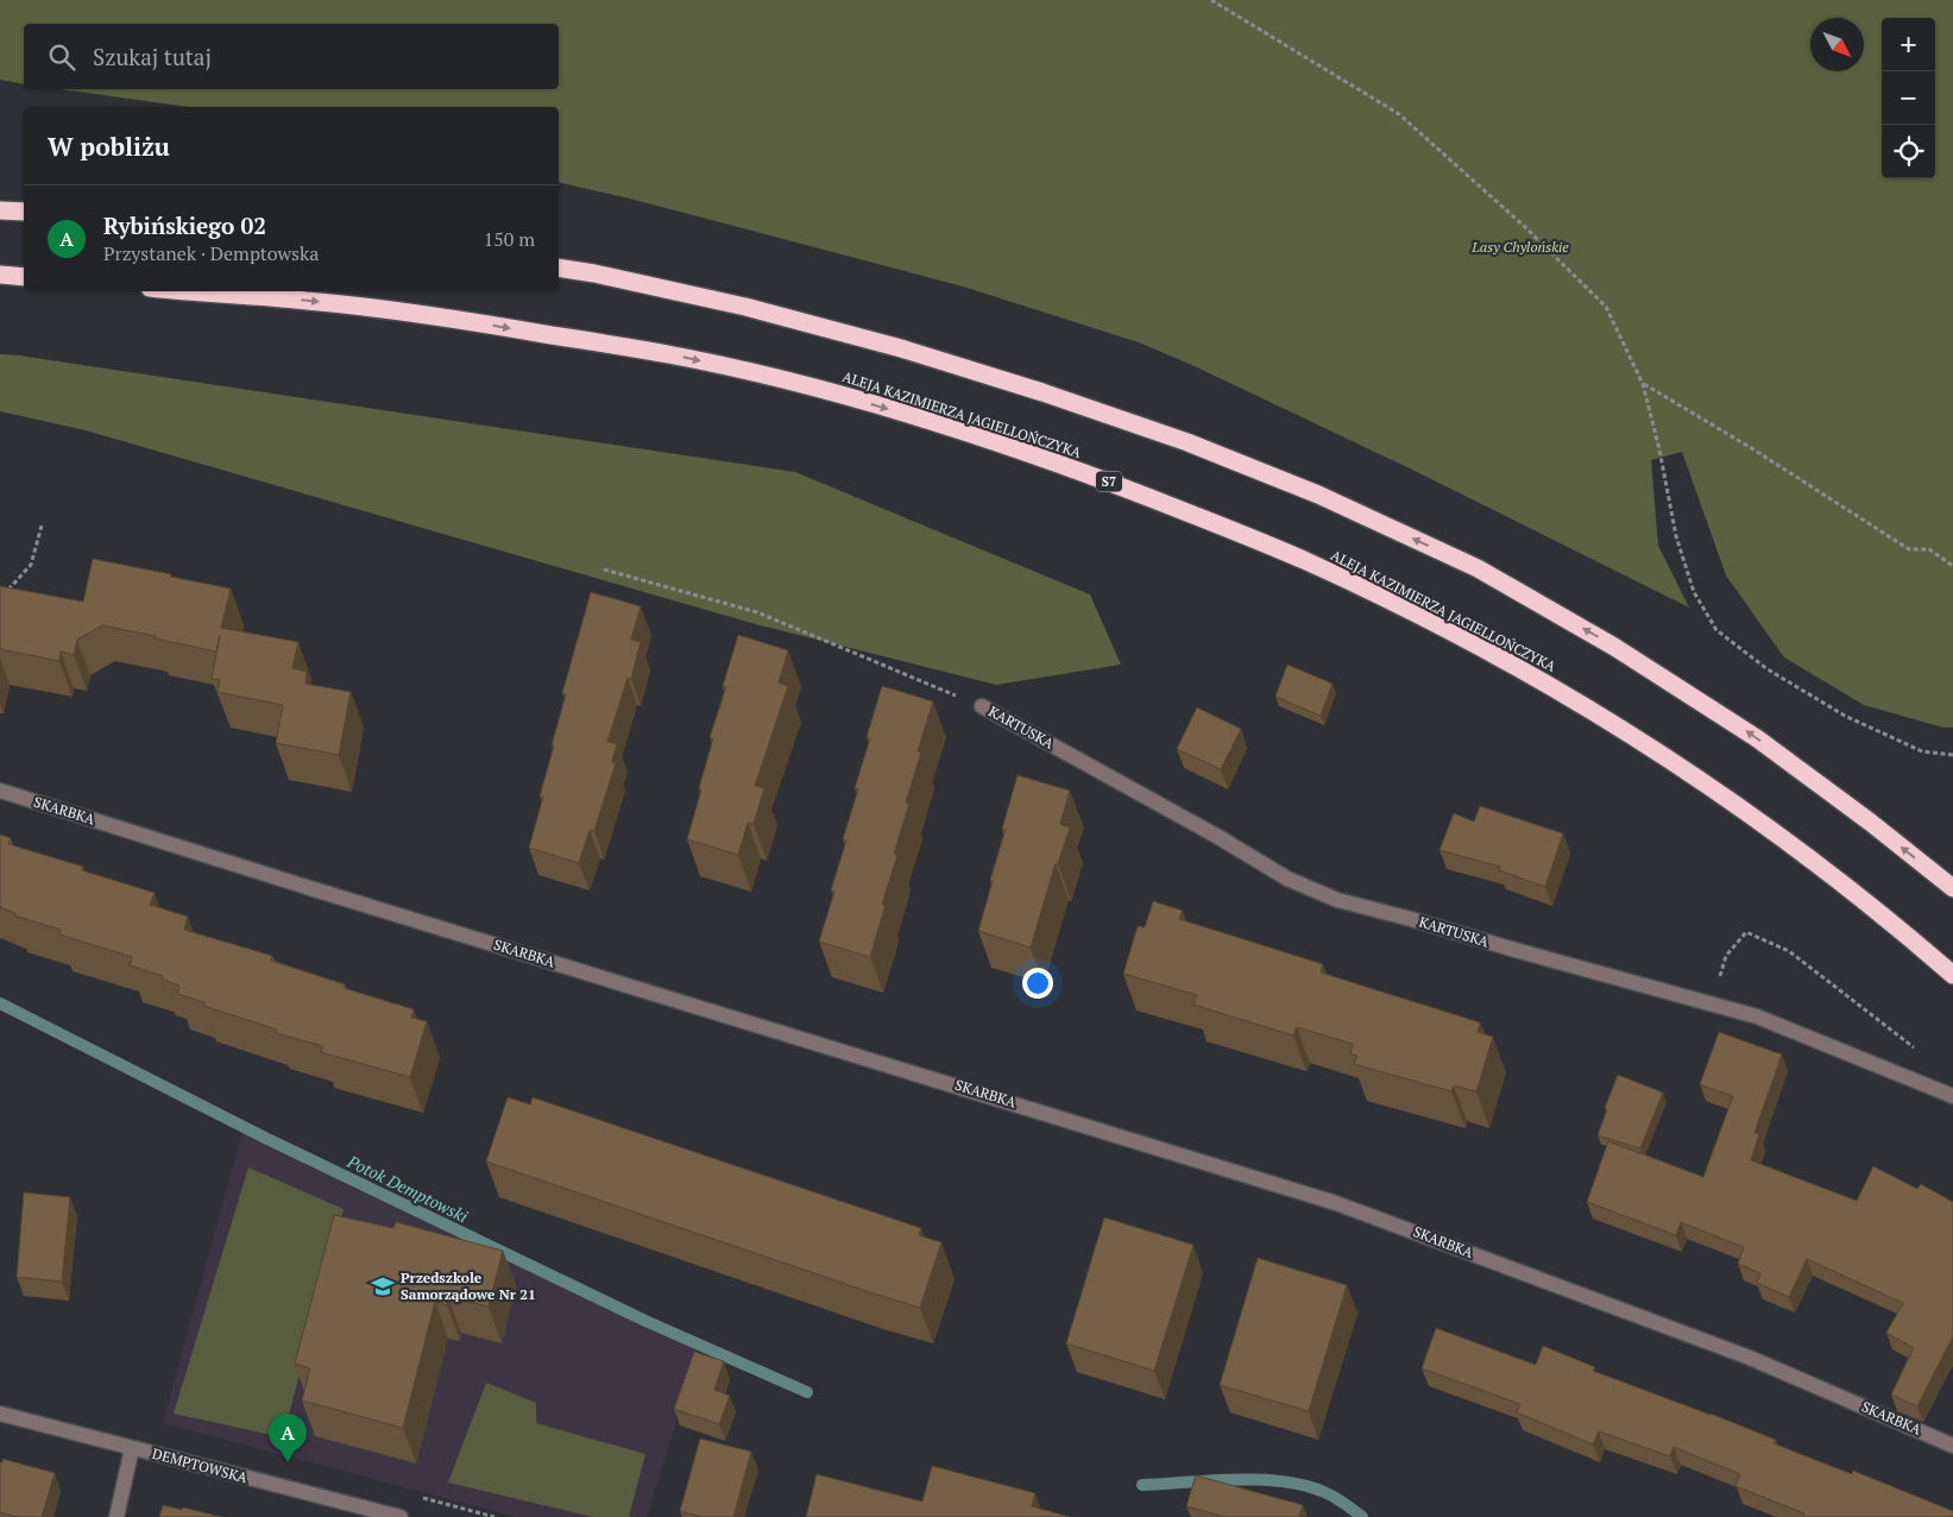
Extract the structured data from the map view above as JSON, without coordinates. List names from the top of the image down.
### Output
{
  "streets": {
    "highway": ["ALEJA KAZIMIERZA JAGIELLOŃCZYKA", "S7"],
    "street": ["KARTUSKA", "SKARBKA", "DEMPTOWSKA"]
  },
  "water": ["Potok Demptowski"],
  "parks": ["Lasy Chylońskie"],
  "places": {
    "school or university": ["Przedszkole Samorządowe Nr 21"]
  },
  "north": "bottom right",
  "page": {
    "map_buttons": ["+", "−"],
    "search": "Szukaj tutaj",
    "heading": "W pobliżu",
    "list": [
      {
        "mark": "A",
        "name": "Rybińskiego 02",
        "note": "Przystanek · Demptowska",
        "value": "150 m"
      }
    ],
    "pins": "A"
  }
}
